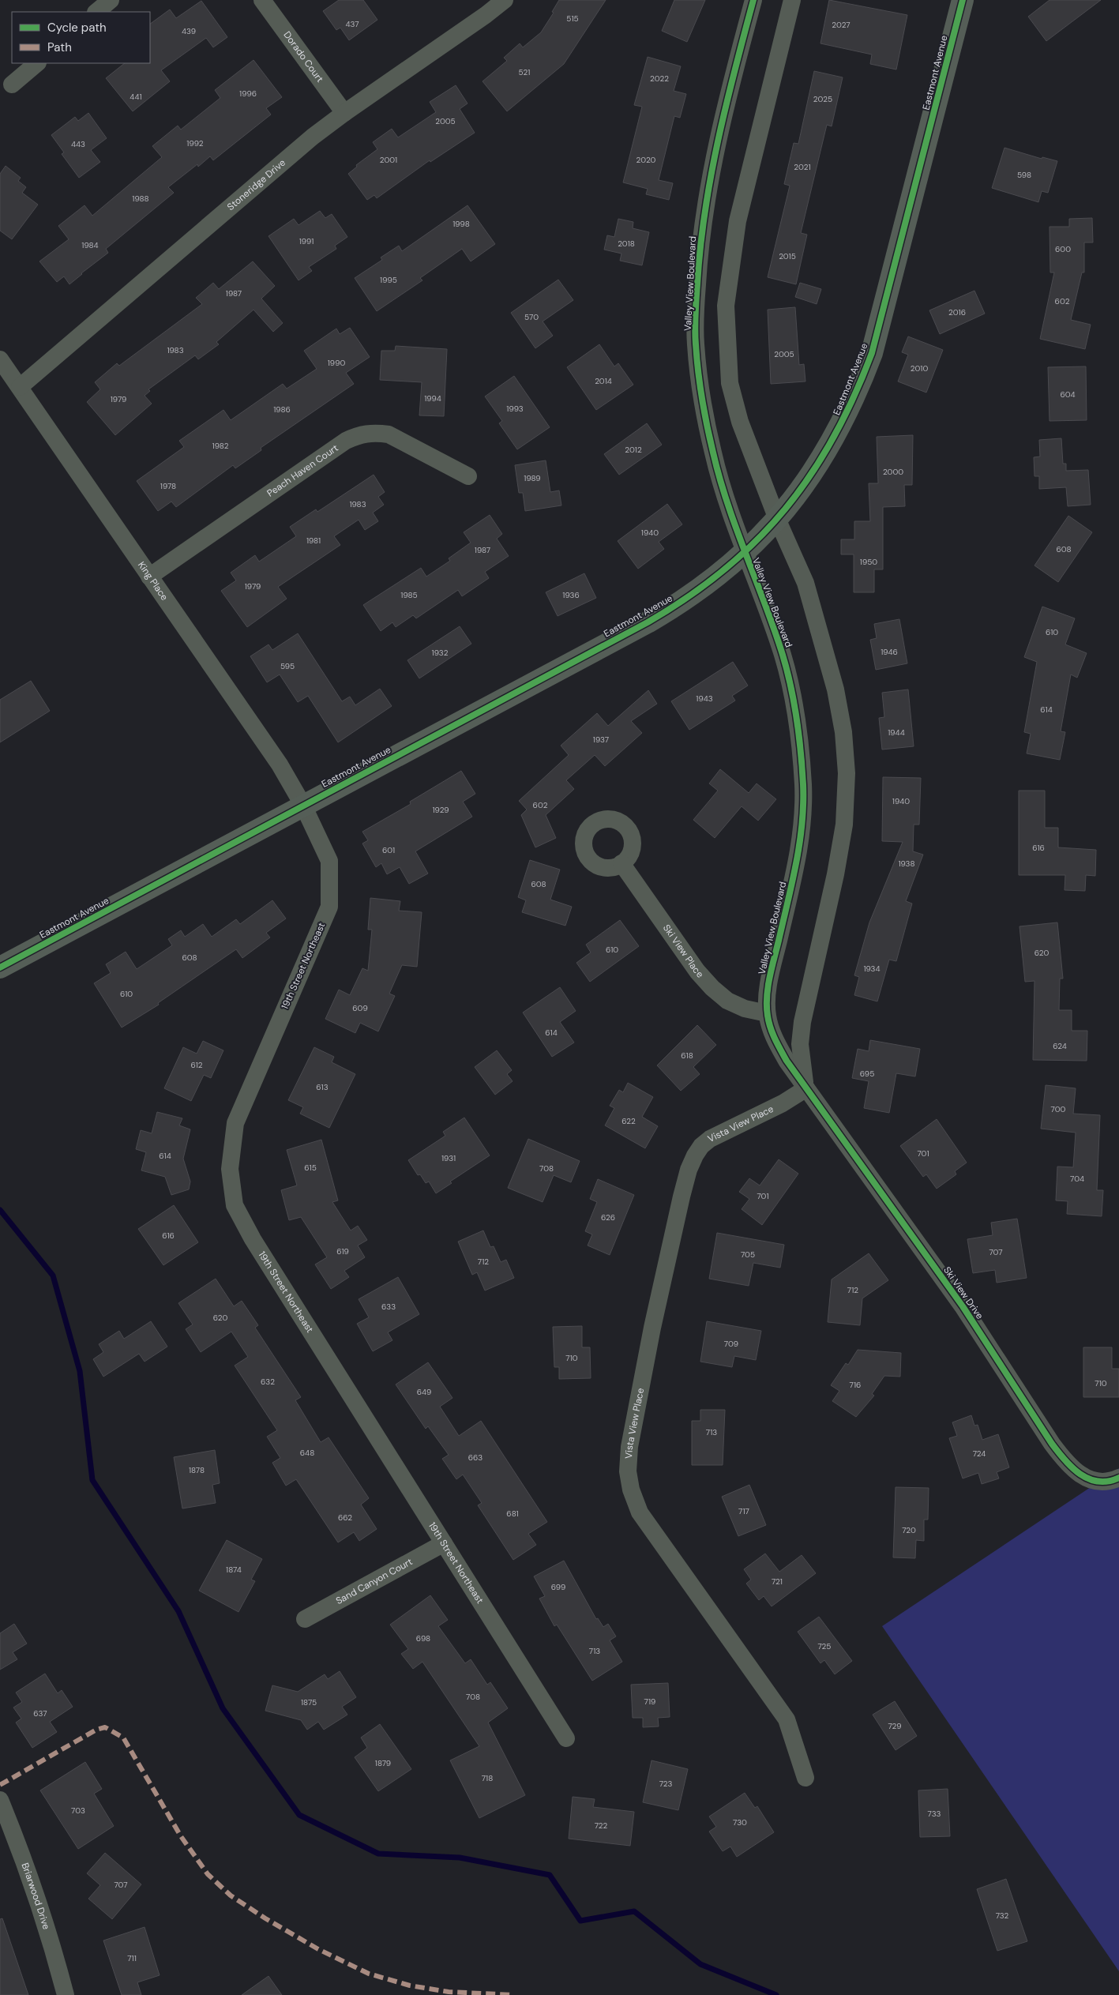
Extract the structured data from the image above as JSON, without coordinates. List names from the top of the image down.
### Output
{
  "streets": {
    "main road": ["Eastmont Avenue"],
    "street": [
      "Dorado Court",
      "Stoneridge Drive",
      "Valley View Boulevard",
      "Peach Haven Court",
      "King Place",
      "Ski View Place",
      "19th Street Northeast",
      "Vista View Place",
      "Ski View Drive",
      "Sand Canyon Court",
      "Briarwood Drive"
    ]
  },
  "crossings": [
    ["Dorado Court", "Stoneridge Drive"],
    ["Eastmont Avenue", "Valley View Boulevard"],
    ["Eastmont Avenue", "King Place"],
    ["Eastmont Avenue", "19th Street Northeast"],
    ["Stoneridge Drive", "King Place"],
    ["Valley View Boulevard", "Ski View Place"],
    ["Valley View Boulevard", "Vista View Place"],
    ["Valley View Boulevard", "Ski View Drive"],
    ["Peach Haven Court", "King Place"],
    ["King Place", "19th Street Northeast"],
    ["19th Street Northeast", "Sand Canyon Court"],
    ["Vista View Place", "Ski View Drive"]
  ],
  "house_numbers": [
    "515",
    "437",
    "2027",
    "439",
    "521",
    "2022",
    "1996",
    "441",
    "2025",
    "2005",
    "1992",
    "443",
    "2001",
    "2020",
    "2021",
    "598",
    "1988",
    "1998",
    "1991",
    "2018",
    "1984",
    "600",
    "2015",
    "1995",
    "1987",
    "602",
    "2016",
    "570",
    "1983",
    "2005",
    "1990",
    "2010",
    "2014",
    "604",
    "1994",
    "1979",
    "1993",
    "1986",
    "1982",
    "2012",
    "2000",
    "1989",
    "1978",
    "1983",
    "1940",
    "1981",
    "608",
    "1987",
    "1950",
    "1979",
    "1985",
    "1936",
    "610",
    "1946",
    "1932",
    "595",
    "1943",
    "614",
    "1944",
    "1937",
    "1940",
    "602",
    "1929",
    "616",
    "601",
    "1938",
    "608",
    "610",
    "620",
    "608",
    "1934",
    "610",
    "609",
    "614",
    "624",
    "618",
    "612",
    "695",
    "613",
    "700",
    "622",
    "701",
    "614",
    "1931",
    "615",
    "708",
    "704",
    "701",
    "626",
    "616",
    "619",
    "707",
    "705",
    "712",
    "712",
    "633",
    "620",
    "709",
    "710",
    "632",
    "710",
    "716",
    "649",
    "713",
    "648",
    "724",
    "663",
    "1878",
    "717",
    "681",
    "662",
    "720",
    "1874",
    "721",
    "699",
    "698",
    "725",
    "713",
    "708",
    "719",
    "1875",
    "637",
    "729",
    "1879",
    "718",
    "723",
    "703",
    "733",
    "730",
    "722",
    "707",
    "732",
    "711"
  ],
  "legend": ["Cycle path", "Path"]
}
